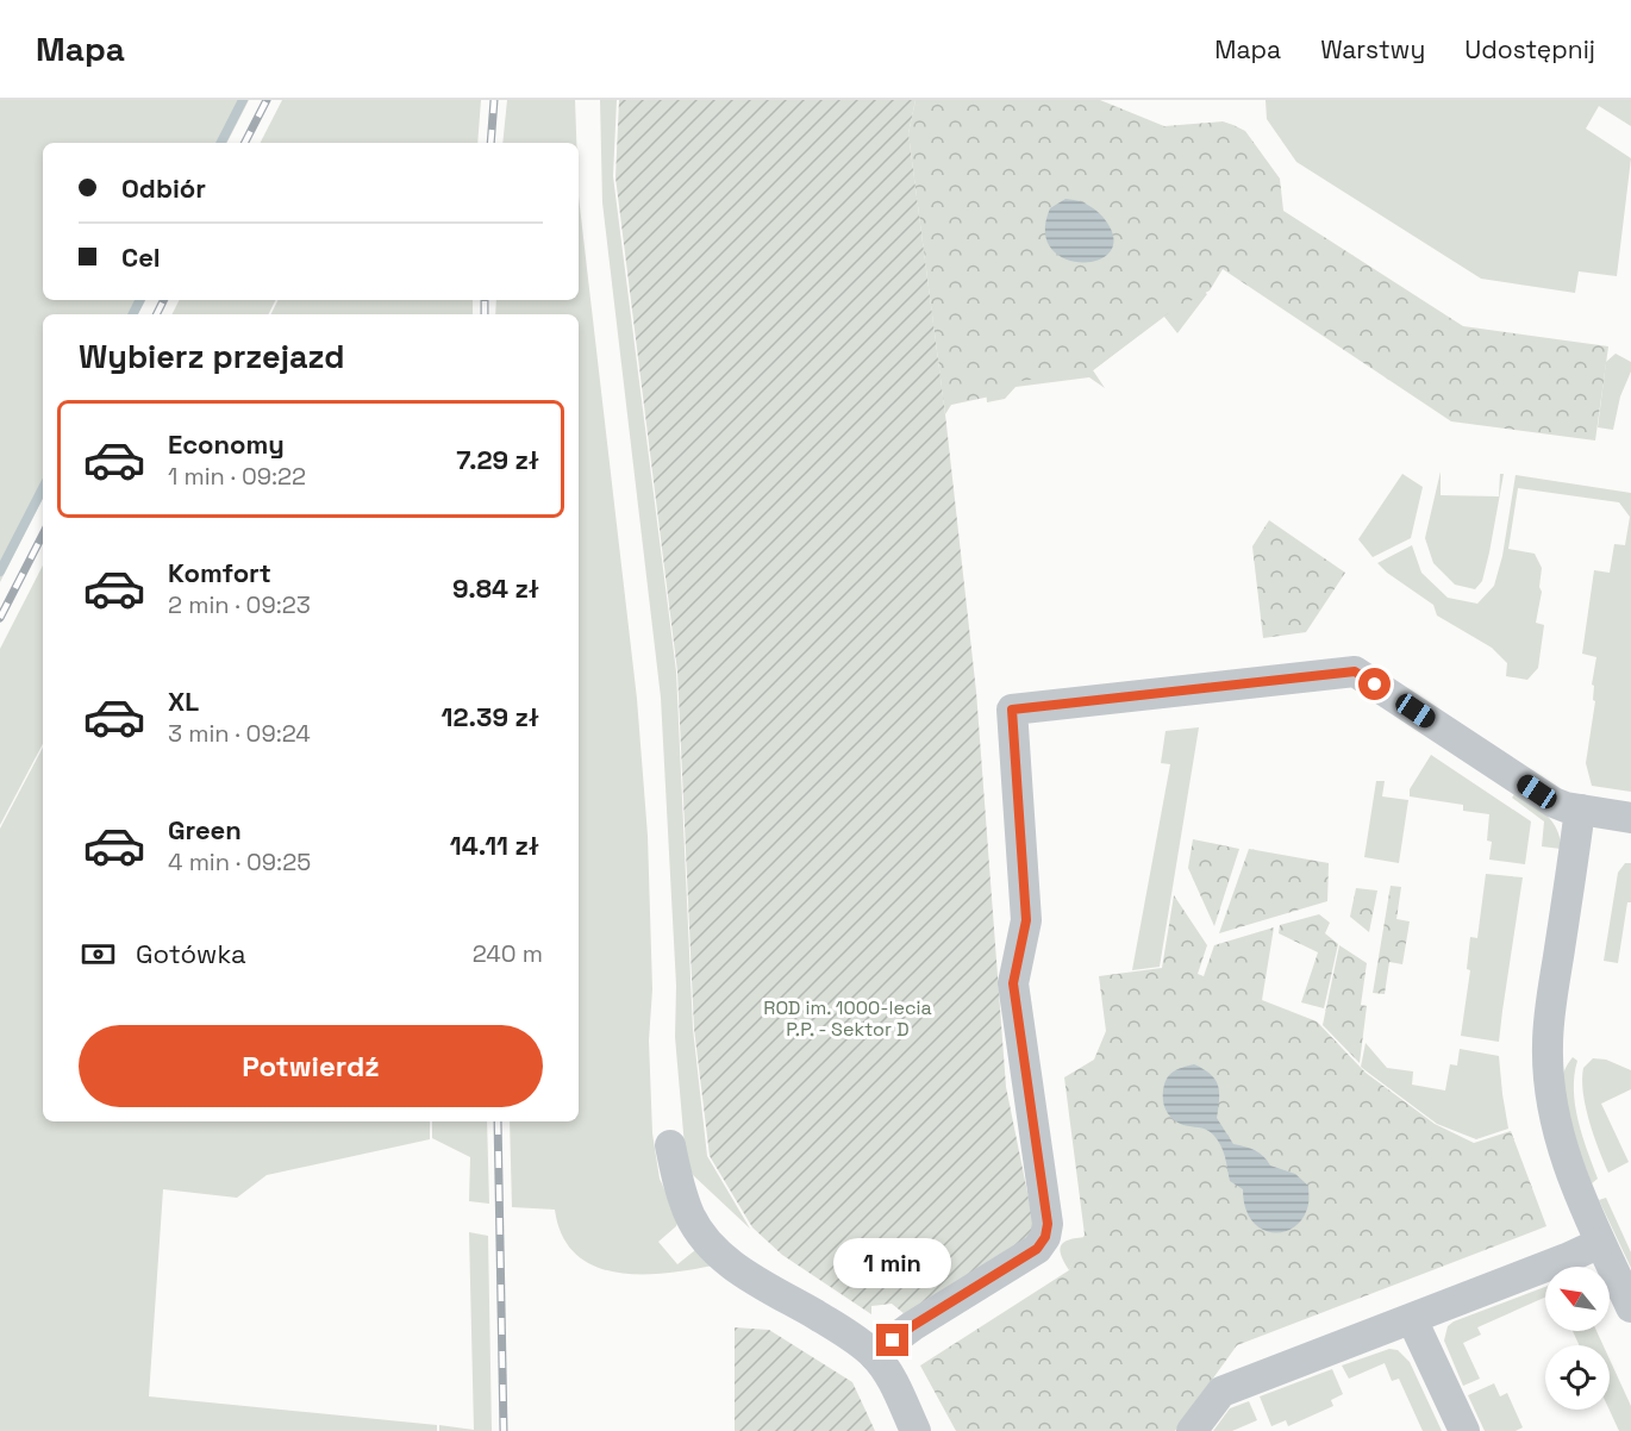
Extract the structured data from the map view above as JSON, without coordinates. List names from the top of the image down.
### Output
{
  "parks": ["ROD im. 1000-lecia P.P. - Sektor D"],
  "north": "top left",
  "page": {
    "header": "Mapa",
    "nav": ["Mapa", "Warstwy", "Udostępnij"],
    "banner": ["Odbiór", "Cel"],
    "heading": "Wybierz przejazd",
    "list": [
      {
        "name": "Economy",
        "note": "1 min · 09:22",
        "value": "7.29 zł"
      },
      {
        "name": "Komfort",
        "note": "2 min · 09:23",
        "value": "9.84 zł"
      },
      {
        "name": "XL",
        "note": "3 min · 09:24",
        "value": "12.39 zł"
      },
      {
        "name": "Green",
        "note": "4 min · 09:25",
        "value": "14.11 zł"
      }
    ],
    "pay": ["Gotówka", "240 m"],
    "buttons": "Potwierdź",
    "bubble": "1 min"
  }
}
